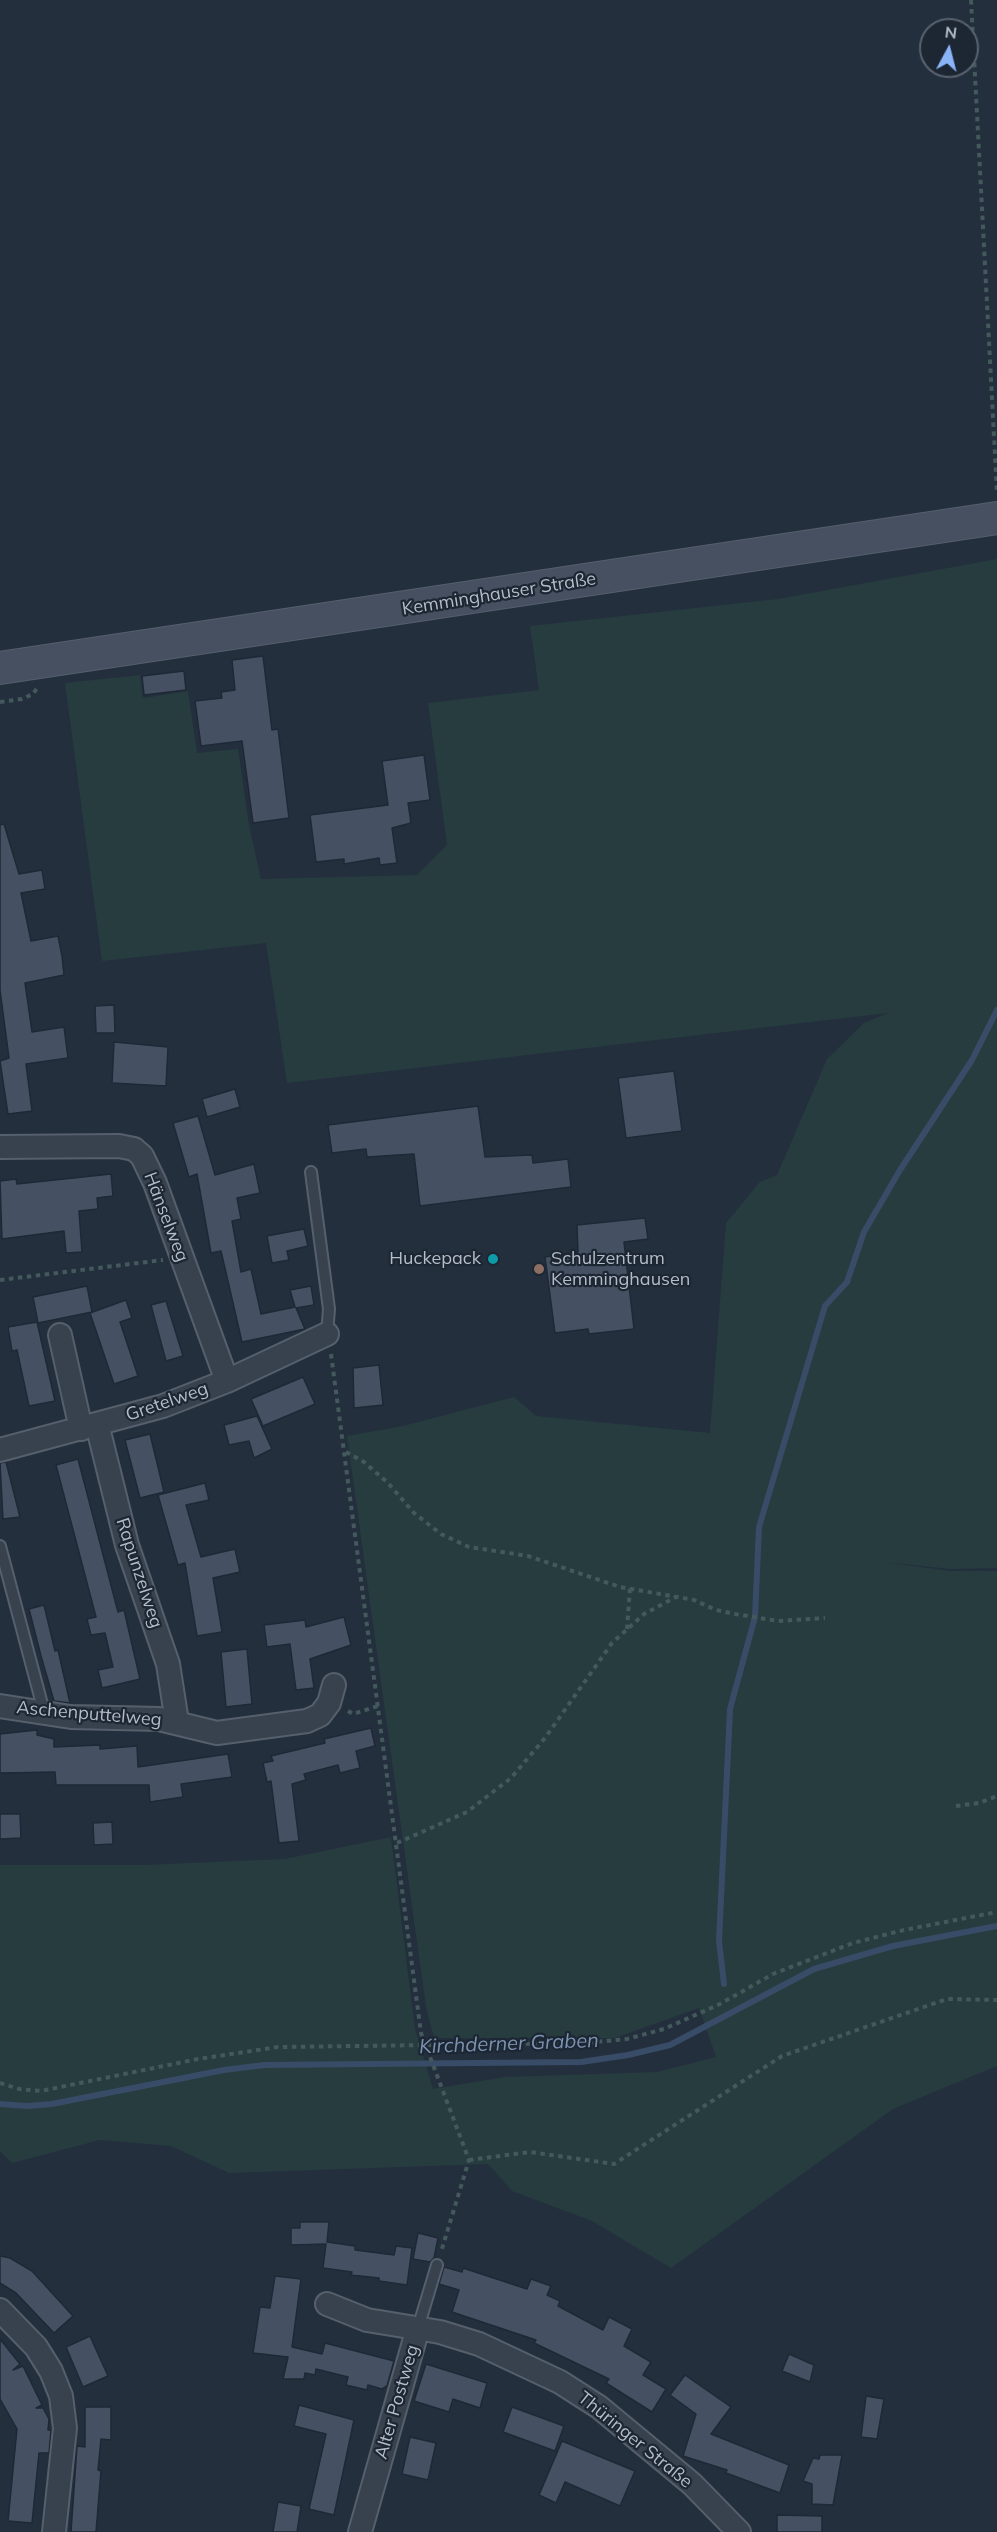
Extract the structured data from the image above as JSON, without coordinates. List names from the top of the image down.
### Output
{
  "streets": {
    "main road": ["Kemminghauser Straße"],
    "street": [
      "Hänselweg",
      "Gretelweg",
      "Rapunzelweg",
      "Aschenputtelweg",
      "Alter Postweg",
      "Thüringer Straße"
    ]
  },
  "crossings": [
    ["Hänselweg", "Gretelweg"],
    ["Gretelweg", "Rapunzelweg"],
    ["Rapunzelweg", "Aschenputtelweg"],
    ["Alter Postweg", "Thüringer Straße"]
  ],
  "water": ["Kirchderner Graben"],
  "places": ["Huckepack", "Schulzentrum Kemminghausen"],
  "north": "top"
}
